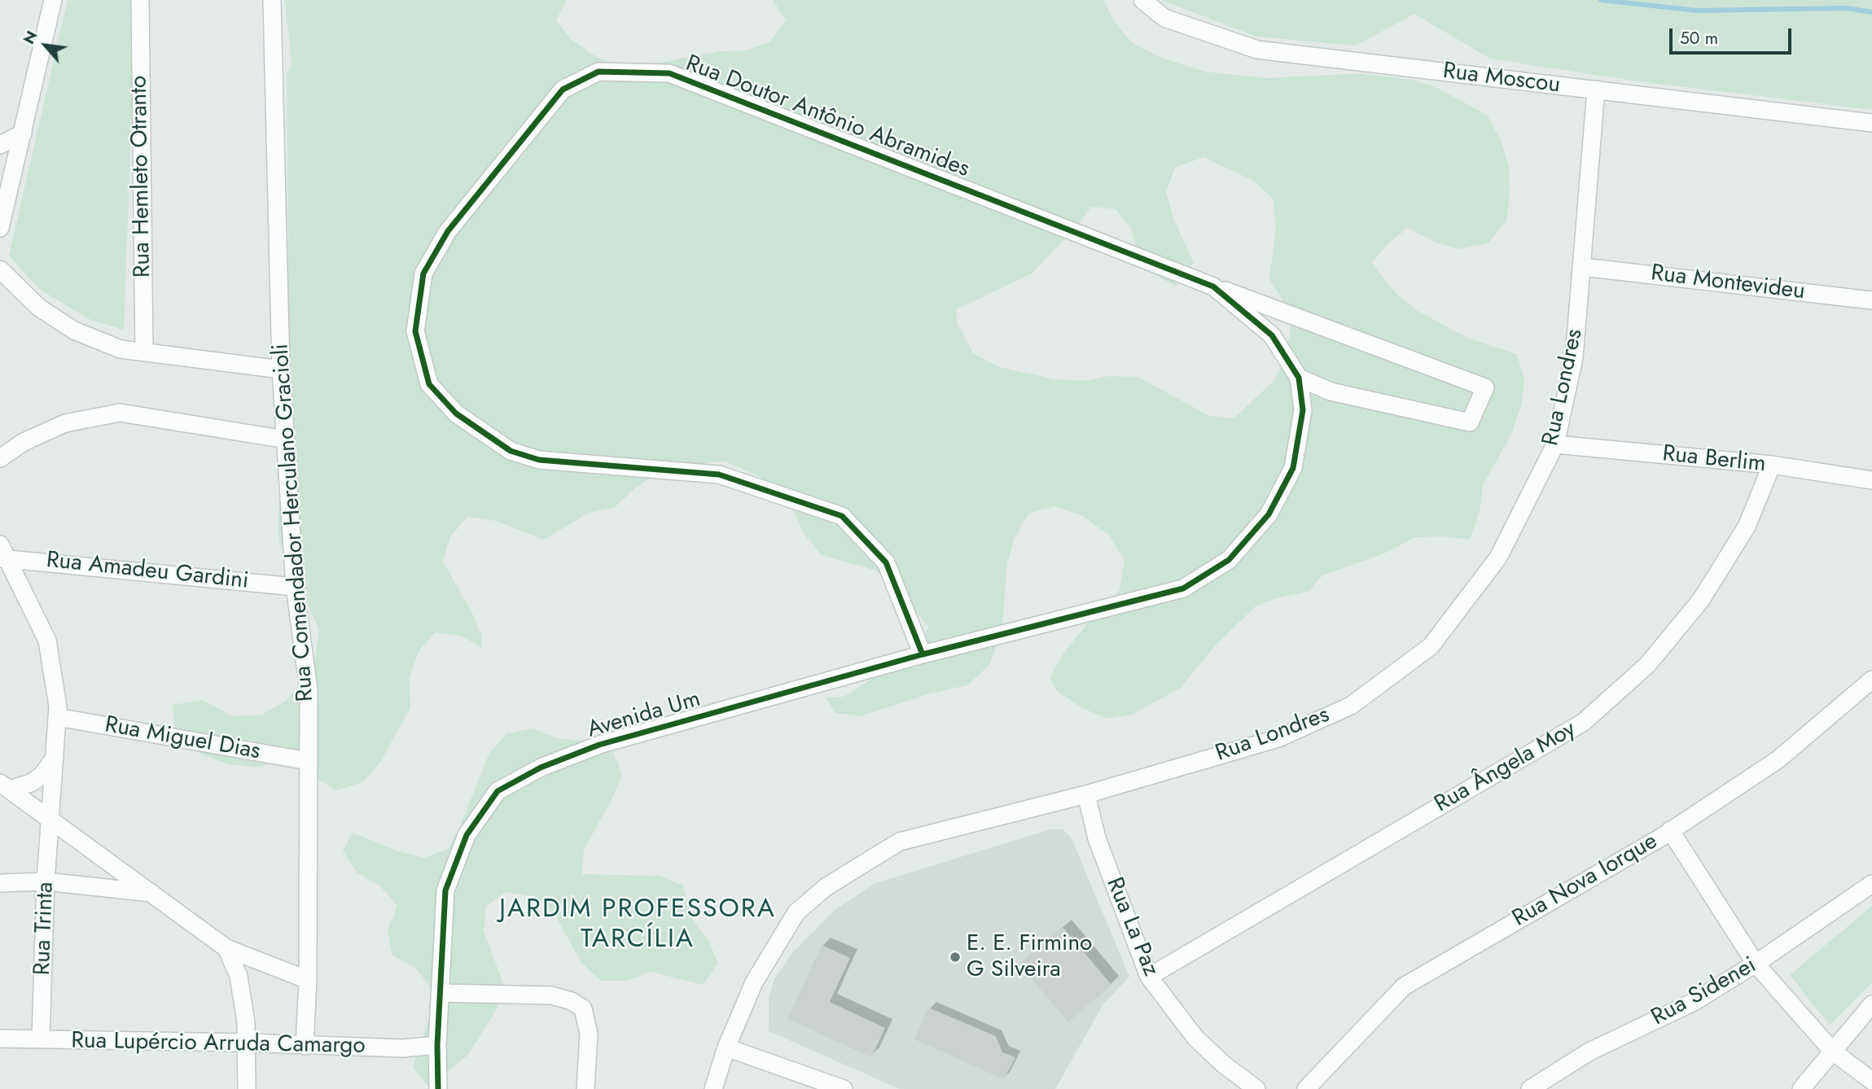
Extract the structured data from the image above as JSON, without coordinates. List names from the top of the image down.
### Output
{
  "streets": {
    "street": [
      "Rua Moscou",
      "Rua Doutor Antônio Abramides",
      "Rua Hemleto Otranto",
      "Rua Montevideu",
      "Rua Londres",
      "Rua Berlim",
      "Rua Comendador Herculano Gracioli",
      "Rua Amadeu Gardini",
      "Avenida Um",
      "Rua Miguel Dias",
      "Rua Ângela Moy",
      "Rua Nova Iorque",
      "Rua La Paz",
      "Rua Trinta",
      "Rua Sidenei",
      "Rua Lupércio Arruda Camargo"
    ]
  },
  "crossings": [
    ["Rua Moscou", "Rua Londres"],
    ["Rua Doutor Antônio Abramides", "Avenida Um"],
    ["Rua Montevideu", "Rua Londres"],
    ["Rua Londres", "Rua Berlim"],
    ["Rua Londres", "Rua La Paz"],
    ["Rua Berlim", "Rua Ângela Moy"],
    ["Rua Comendador Herculano Gracioli", "Rua Amadeu Gardini"],
    ["Rua Comendador Herculano Gracioli", "Rua Miguel Dias"],
    ["Rua Comendador Herculano Gracioli", "Rua Lupércio Arruda Camargo"],
    ["Avenida Um", "Rua Lupércio Arruda Camargo"],
    ["Rua Ângela Moy", "Rua La Paz"],
    ["Rua Trinta", "Rua Lupércio Arruda Camargo"]
  ],
  "districts": ["JARDIM PROFESSORA TARCÍLIA"],
  "places": ["E. E. Firmino G Silveira"],
  "scale_bar": "50 m",
  "north": "top left"
}
